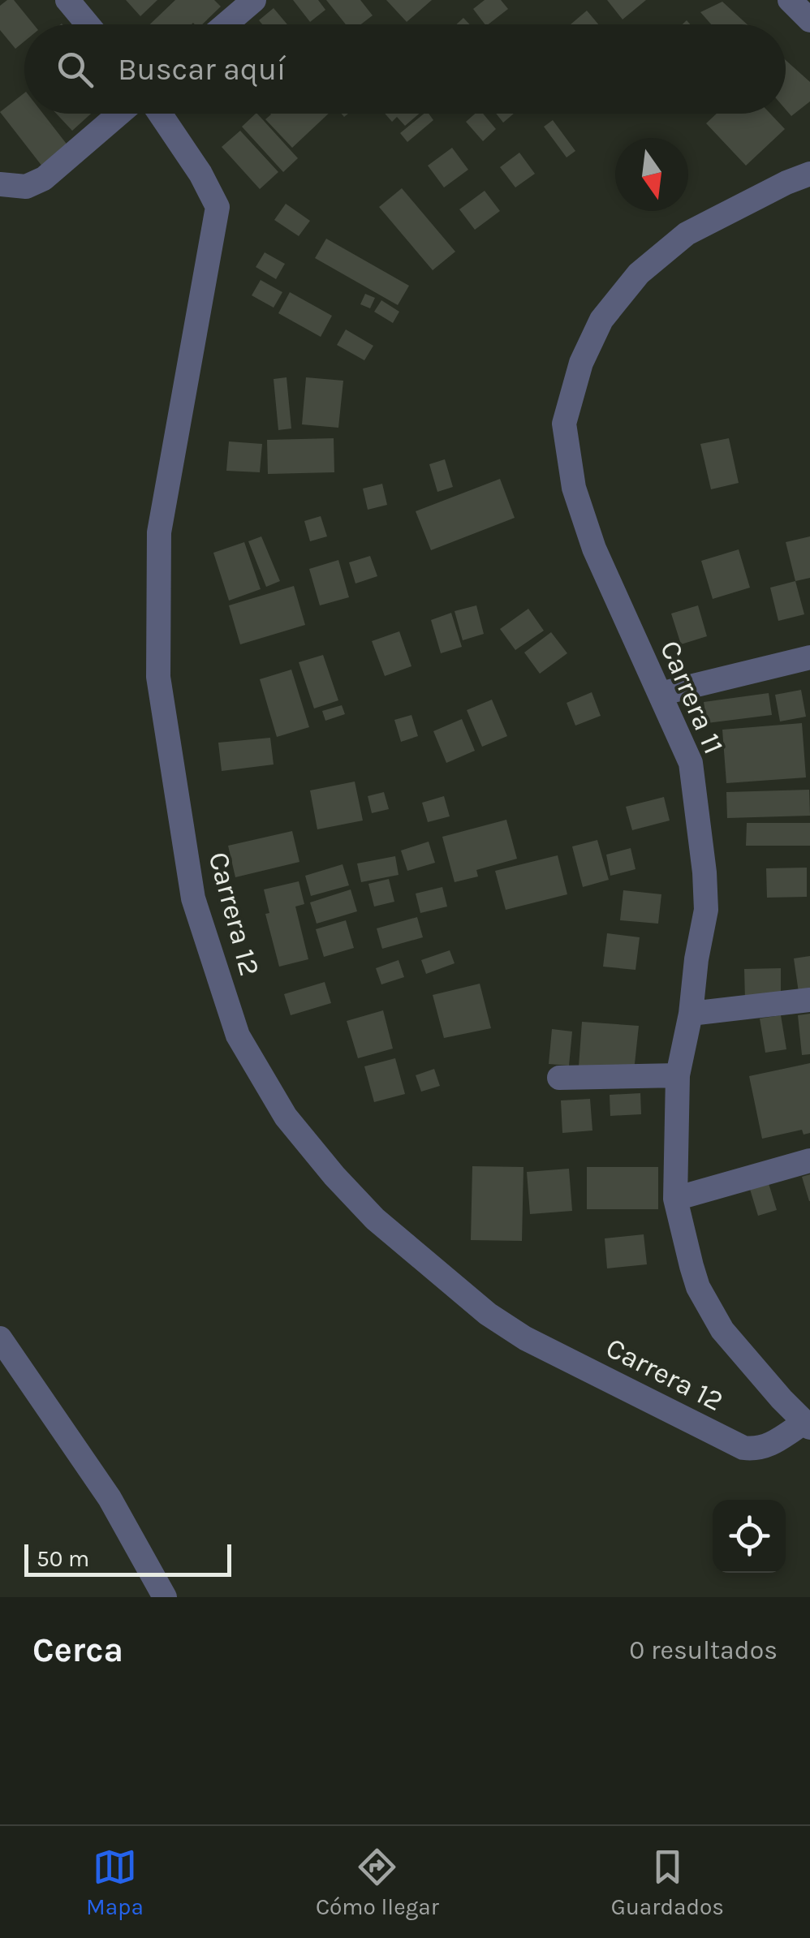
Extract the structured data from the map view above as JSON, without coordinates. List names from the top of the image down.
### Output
{
  "streets": {
    "street": ["Carrera 11", "Carrera 12"]
  },
  "crossings": [
    ["Carrera 11", "Carrera 12"]
  ],
  "scale_bar": "50 m",
  "north": "bottom",
  "page": {
    "search": "Buscar aquí",
    "scale": "50 m",
    "heading": ["Cerca", "0 resultados"],
    "nav": ["Mapa", "Cómo llegar", "Guardados"]
  }
}
